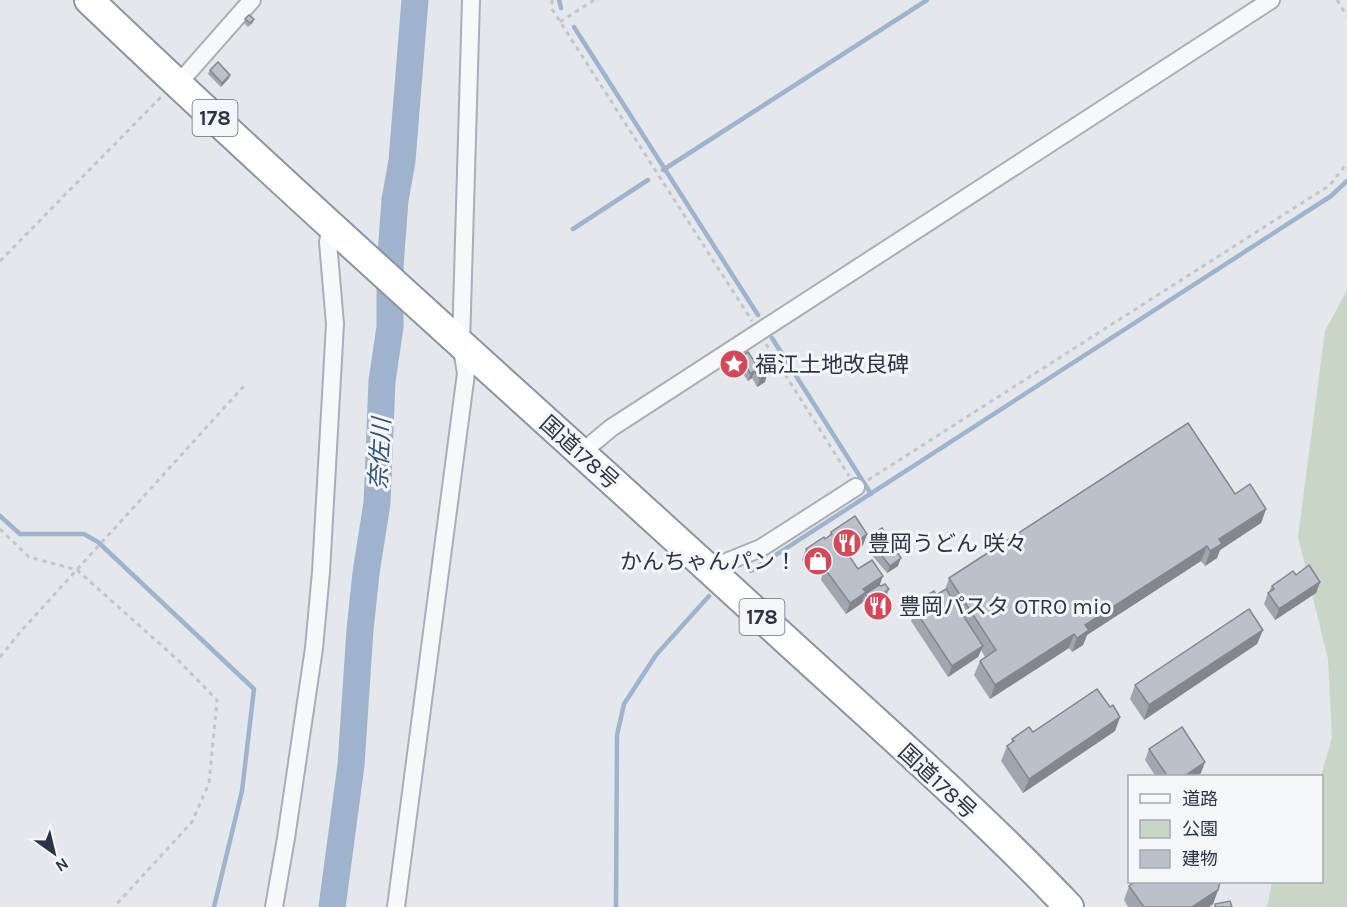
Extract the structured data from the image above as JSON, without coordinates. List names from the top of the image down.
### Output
{
  "streets": {
    "highway": ["178", "国道178号"]
  },
  "water": ["奈佐川"],
  "places": {
    "place": ["福江土地改良碑"],
    "restaurant": ["豊岡うどん 咲々", "豊岡パスタ OTRO mio"],
    "shop": ["かんちゃんパン！"]
  },
  "legend": ["道路", "公園", "建物"],
  "north": "bottom right"
}
